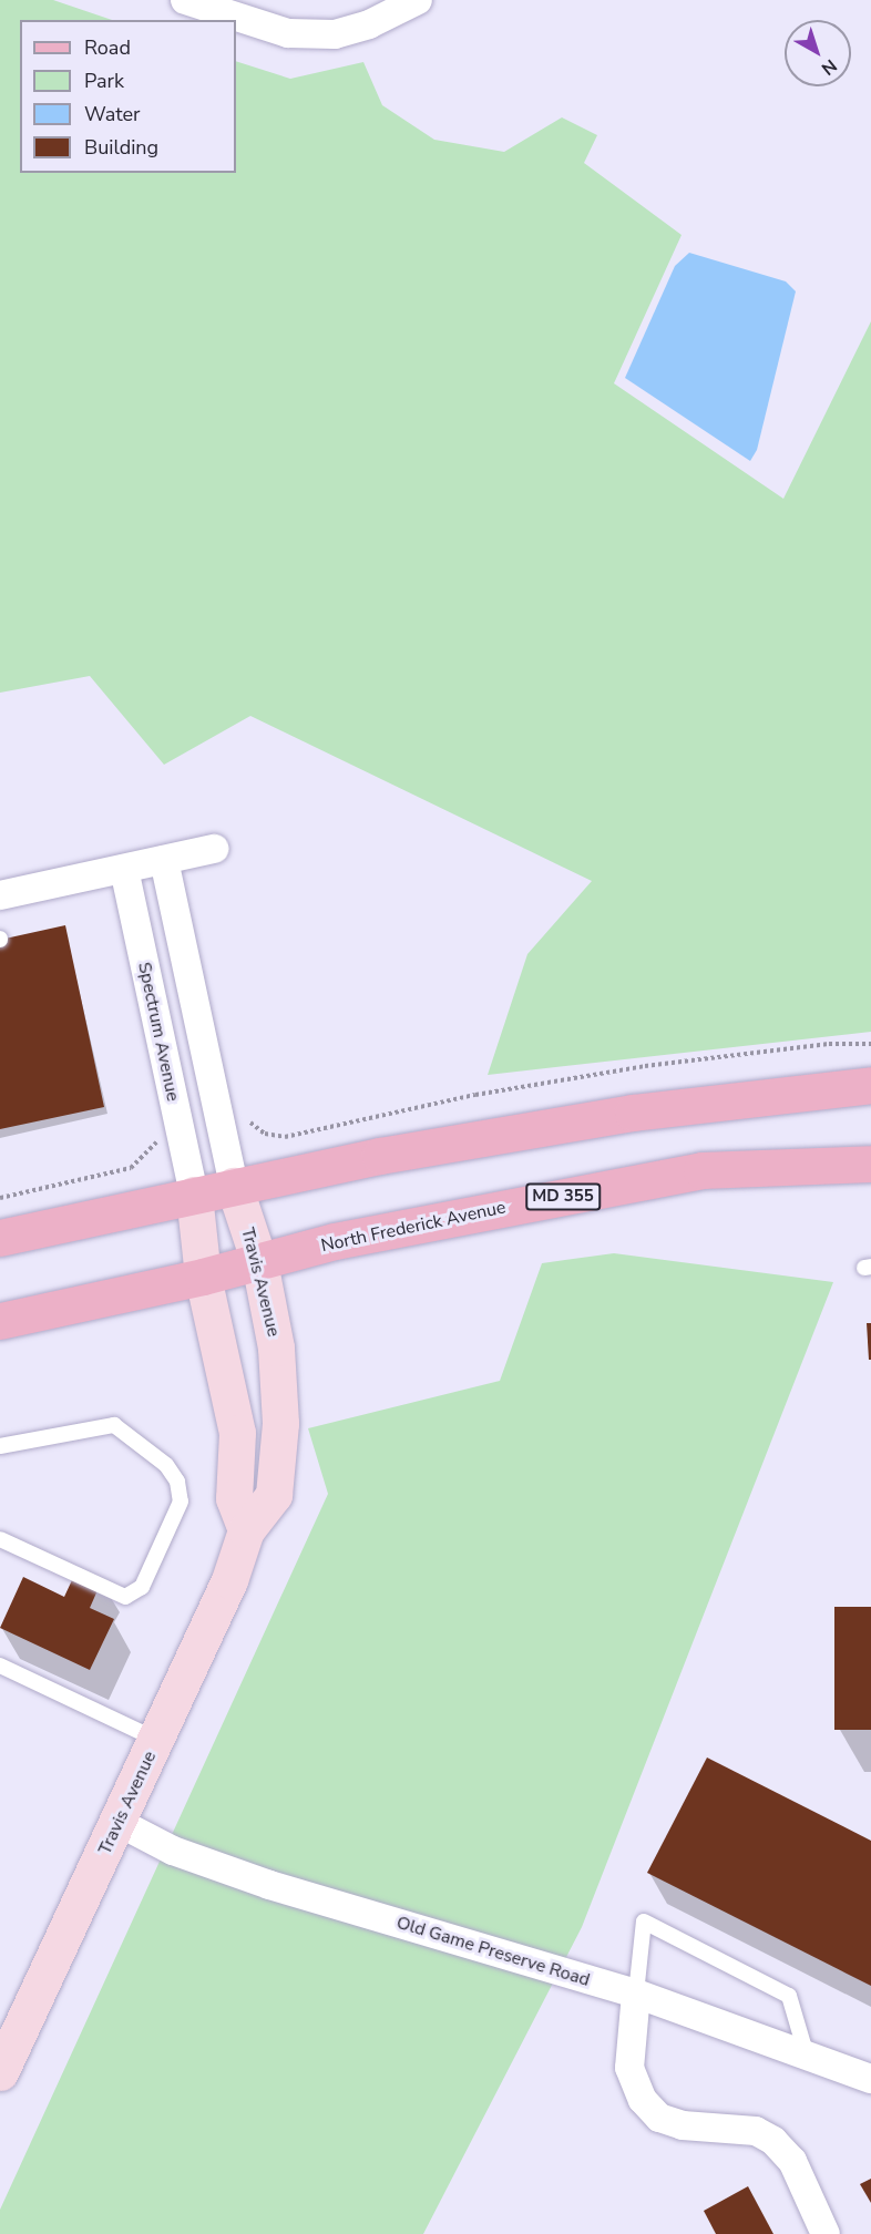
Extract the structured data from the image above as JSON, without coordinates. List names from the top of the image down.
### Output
{
  "streets": {
    "main road": ["MD 355", "North Frederick Avenue"],
    "street": ["Spectrum Avenue", "Travis Avenue", "Old Game Preserve Road"]
  },
  "crossings": [
    ["North Frederick Avenue", "Travis Avenue"],
    ["Travis Avenue", "Old Game Preserve Road"]
  ],
  "legend": [
    "Road",
    "Park",
    "Water",
    "Building"
  ],
  "north": "bottom right"
}
